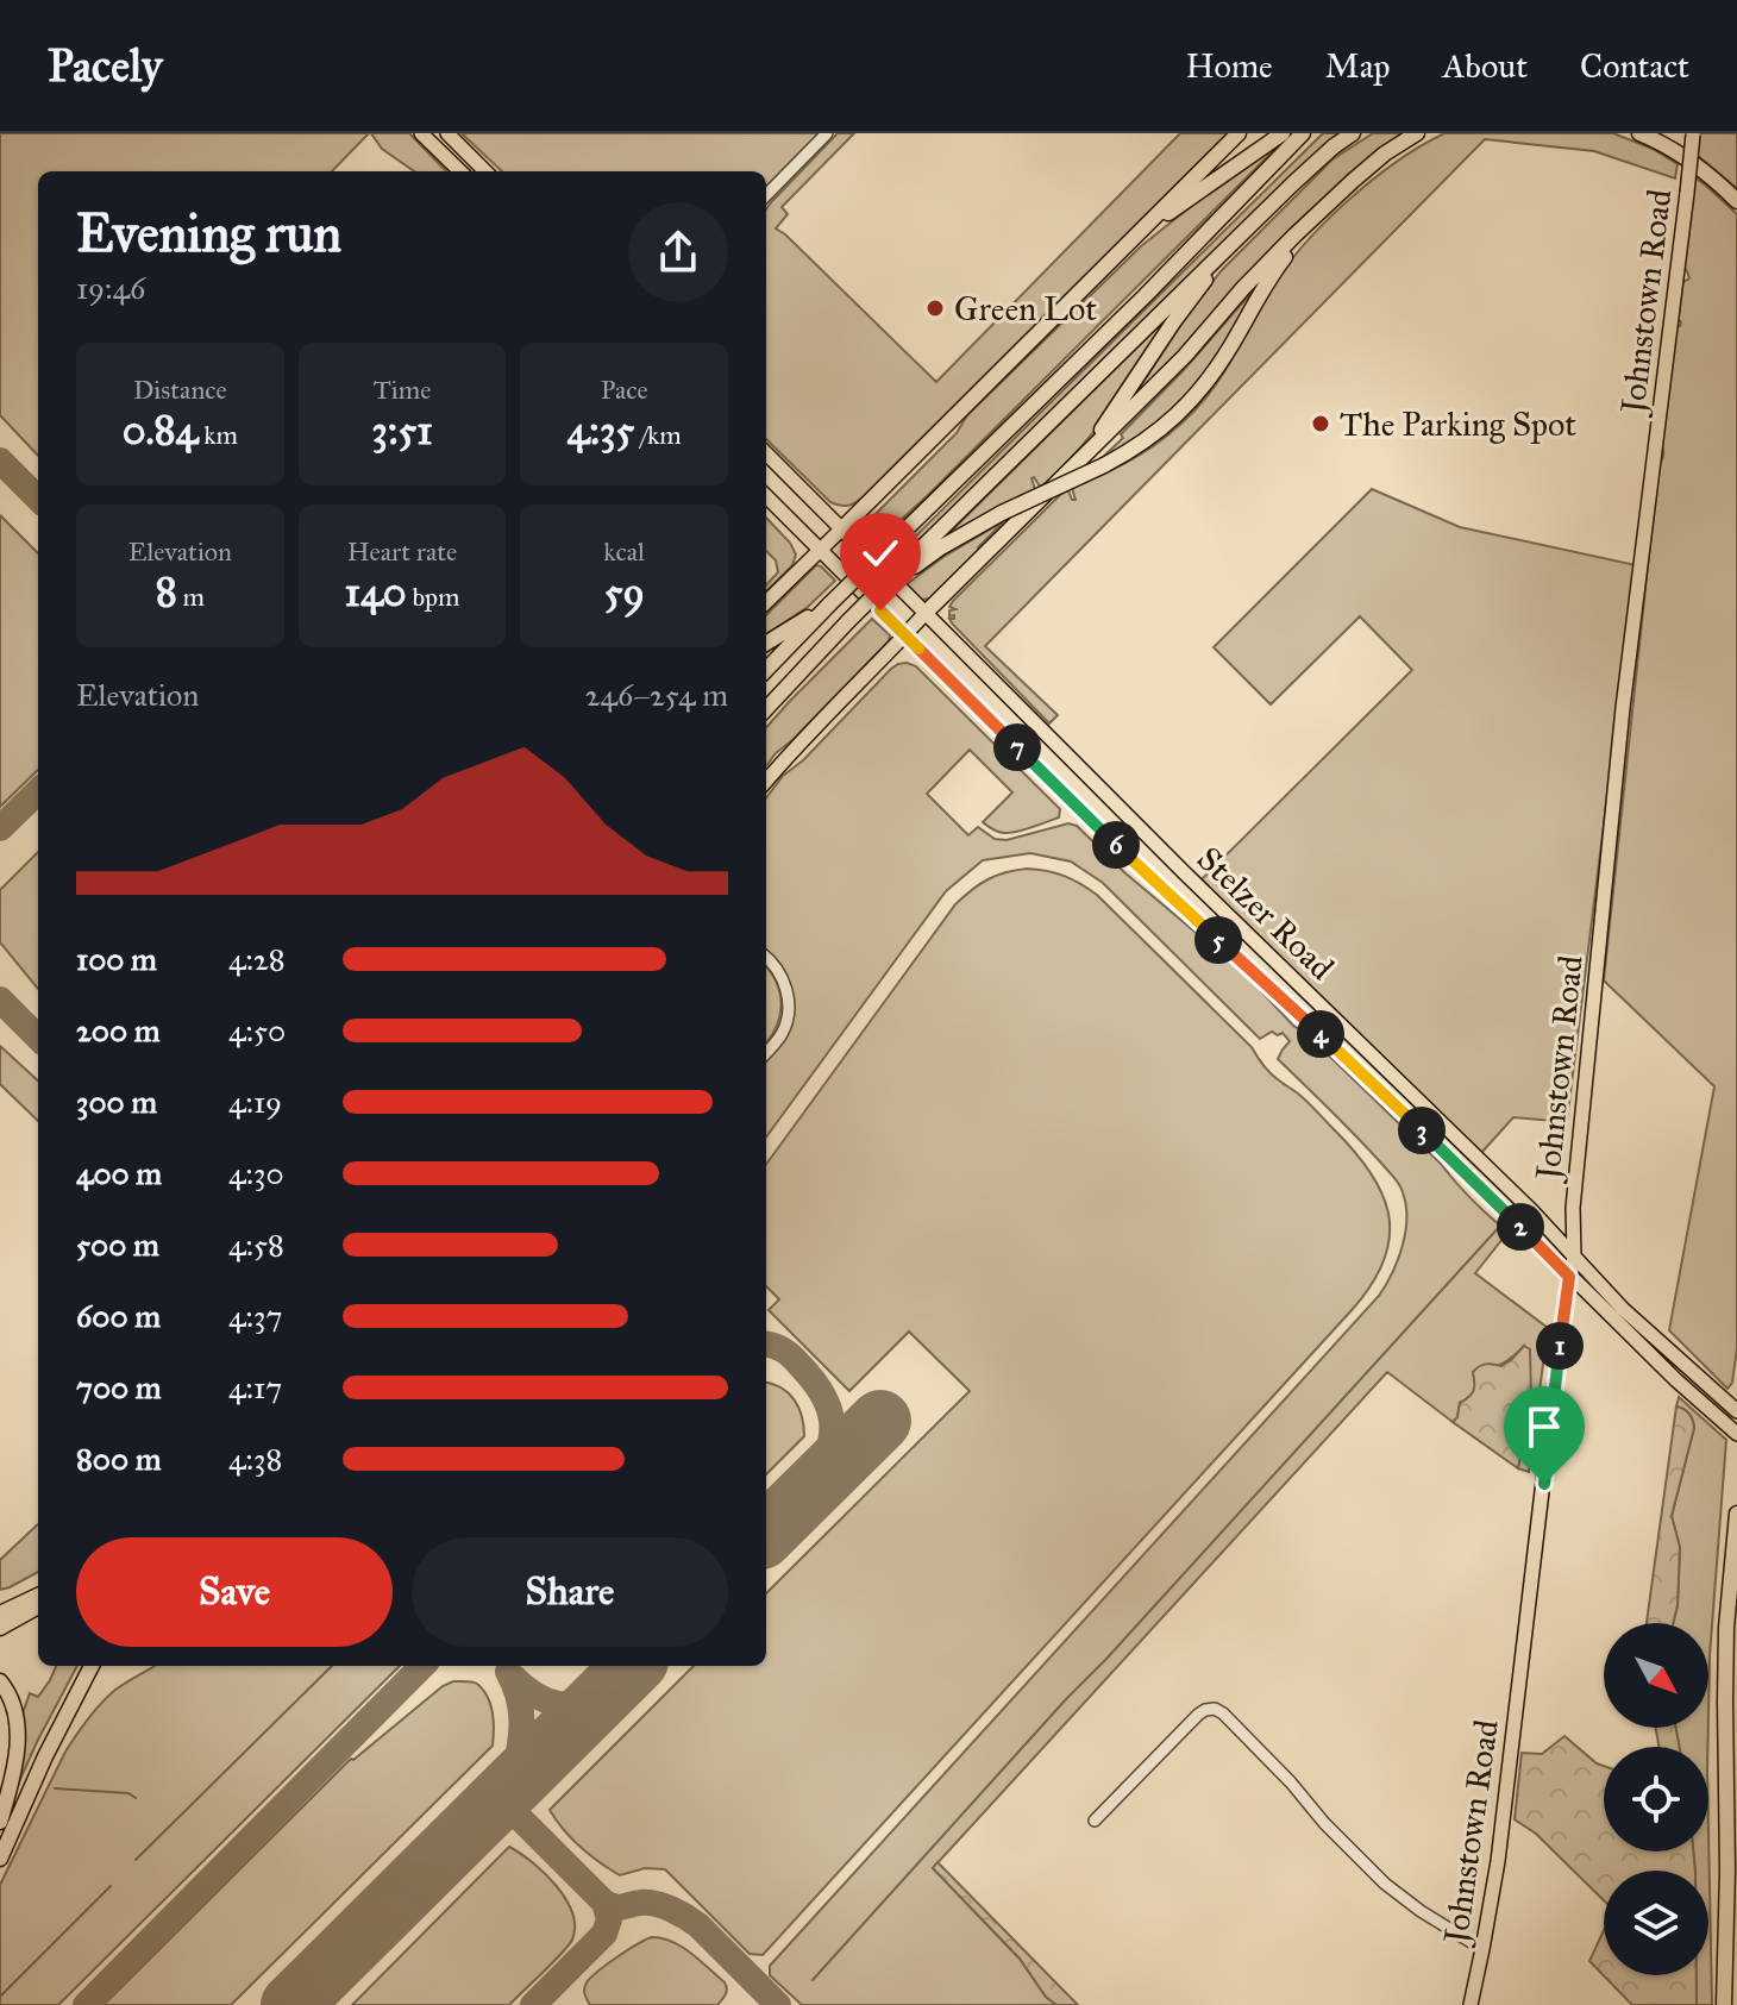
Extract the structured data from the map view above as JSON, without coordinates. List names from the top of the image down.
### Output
{
  "streets": {
    "main road": ["Johnstown Road", "Stelzer Road"]
  },
  "crossings": [
    ["Johnstown Road", "Stelzer Road"]
  ],
  "places": ["Green Lot", "The Parking Spot"],
  "north": "bottom right",
  "page": {
    "header": "Pacely",
    "nav": [
      "Home",
      "Map",
      "About",
      "Contact"
    ],
    "heading": ["Evening run", "19:46"],
    "stats": [
      ["Distance", "0.84 km"],
      ["Time", "3:51"],
      ["Pace", "4:35 /km"],
      ["Elevation", "8 m"],
      ["Heart rate", "140 bpm"],
      ["kcal", "59"]
    ],
    "chart": ["Elevation", "246–254 m"],
    "pins": [
      "7",
      "6",
      "5",
      "4",
      "3",
      "2",
      "1"
    ],
    "list": [
      {
        "name": "100 m",
        "note": "4:28"
      },
      {
        "name": "200 m",
        "note": "4:50"
      },
      {
        "name": "300 m",
        "note": "4:19"
      },
      {
        "name": "400 m",
        "note": "4:30"
      },
      {
        "name": "500 m",
        "note": "4:58"
      },
      {
        "name": "600 m",
        "note": "4:37"
      },
      {
        "name": "700 m",
        "note": "4:17"
      },
      {
        "name": "800 m",
        "note": "4:38"
      }
    ],
    "buttons": ["Save", "Share"]
  }
}
